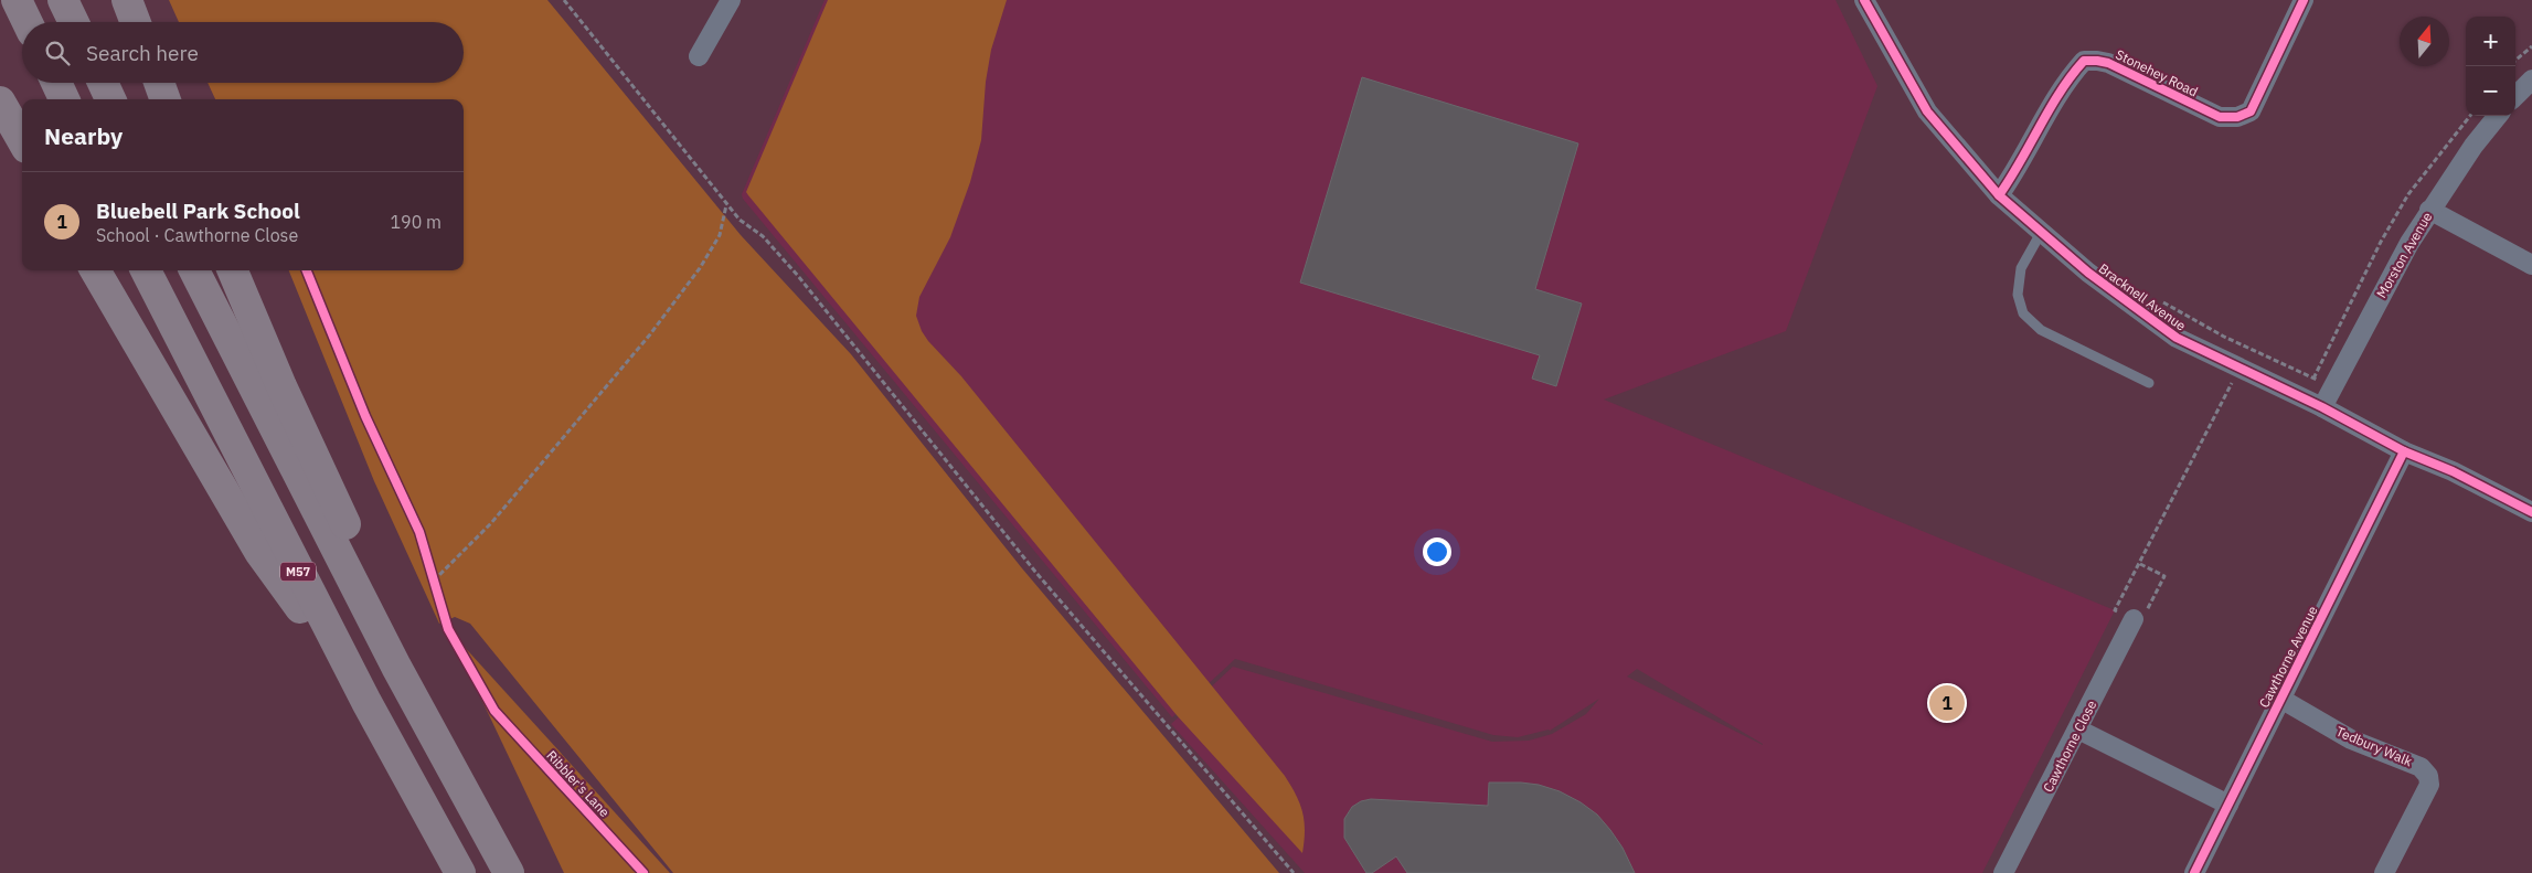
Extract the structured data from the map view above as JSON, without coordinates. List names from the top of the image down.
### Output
{
  "streets": {
    "highway": ["M57"],
    "street": [
      "Stonehey Road",
      "Morston Avenue",
      "Bracknell Avenue",
      "Cawthorne Avenue",
      "Cawthorne Close",
      "Tedbury Walk"
    ],
    "cycle path": ["Ribbler's Lane"]
  },
  "crossings": [
    ["Stonehey Road", "Bracknell Avenue"],
    ["Morston Avenue", "Bracknell Avenue"],
    ["Bracknell Avenue", "Cawthorne Avenue"],
    ["Cawthorne Avenue", "Tedbury Walk"]
  ],
  "north": "top",
  "page": {
    "map_buttons": ["+", "−"],
    "search": "Search here",
    "heading": "Nearby",
    "list": [
      {
        "mark": "1",
        "name": "Bluebell Park School",
        "note": "School · Cawthorne Close",
        "value": "190 m"
      }
    ],
    "pins": "1"
  }
}
